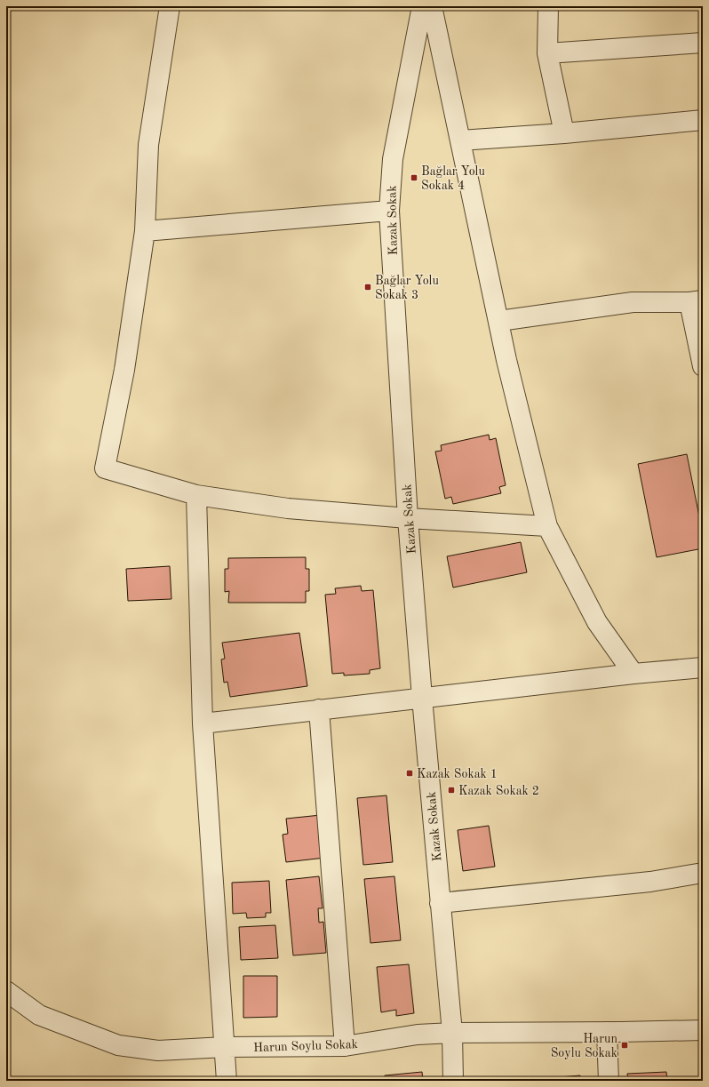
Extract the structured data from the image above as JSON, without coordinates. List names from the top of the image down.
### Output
{
  "streets": {
    "street": ["Kazak Sokak", "Harun Soylu Sokak"]
  },
  "crossings": [
    ["Kazak Sokak", "Harun Soylu Sokak"]
  ],
  "places": {
    "transit": [
      "Bağlar Yolu Sokak 4",
      "Bağlar Yolu Sokak 3",
      "Kazak Sokak 1",
      "Kazak Sokak 2",
      "Harun Soylu Sokak"
    ]
  }
}
